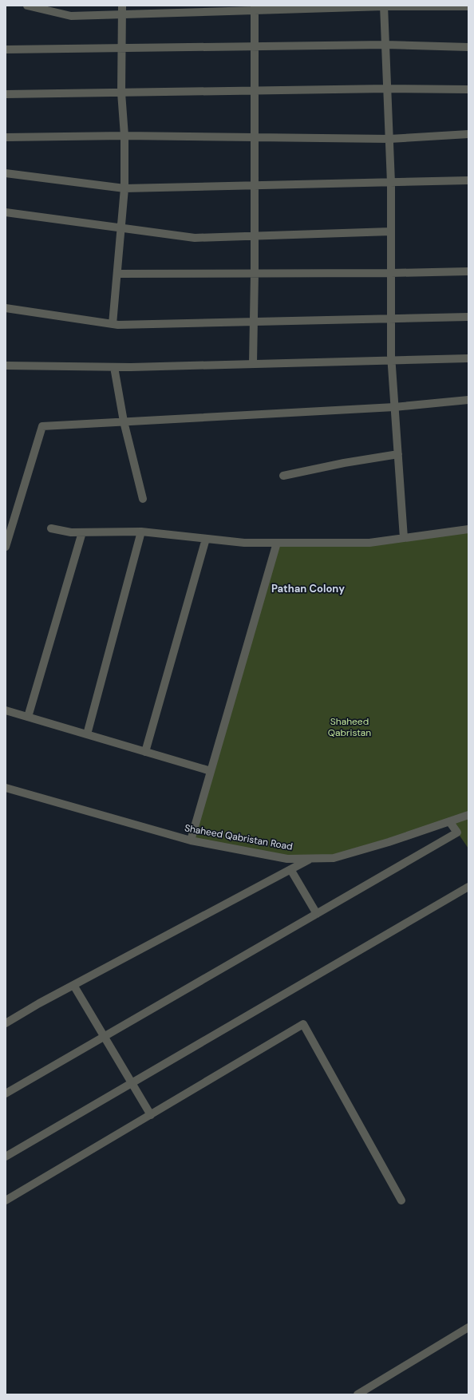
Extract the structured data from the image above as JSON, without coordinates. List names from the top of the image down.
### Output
{
  "streets": {
    "street": ["Shaheed Qabristan Road"]
  },
  "districts": ["Pathan Colony"],
  "parks": ["Shaheed Qabristan"]
}
